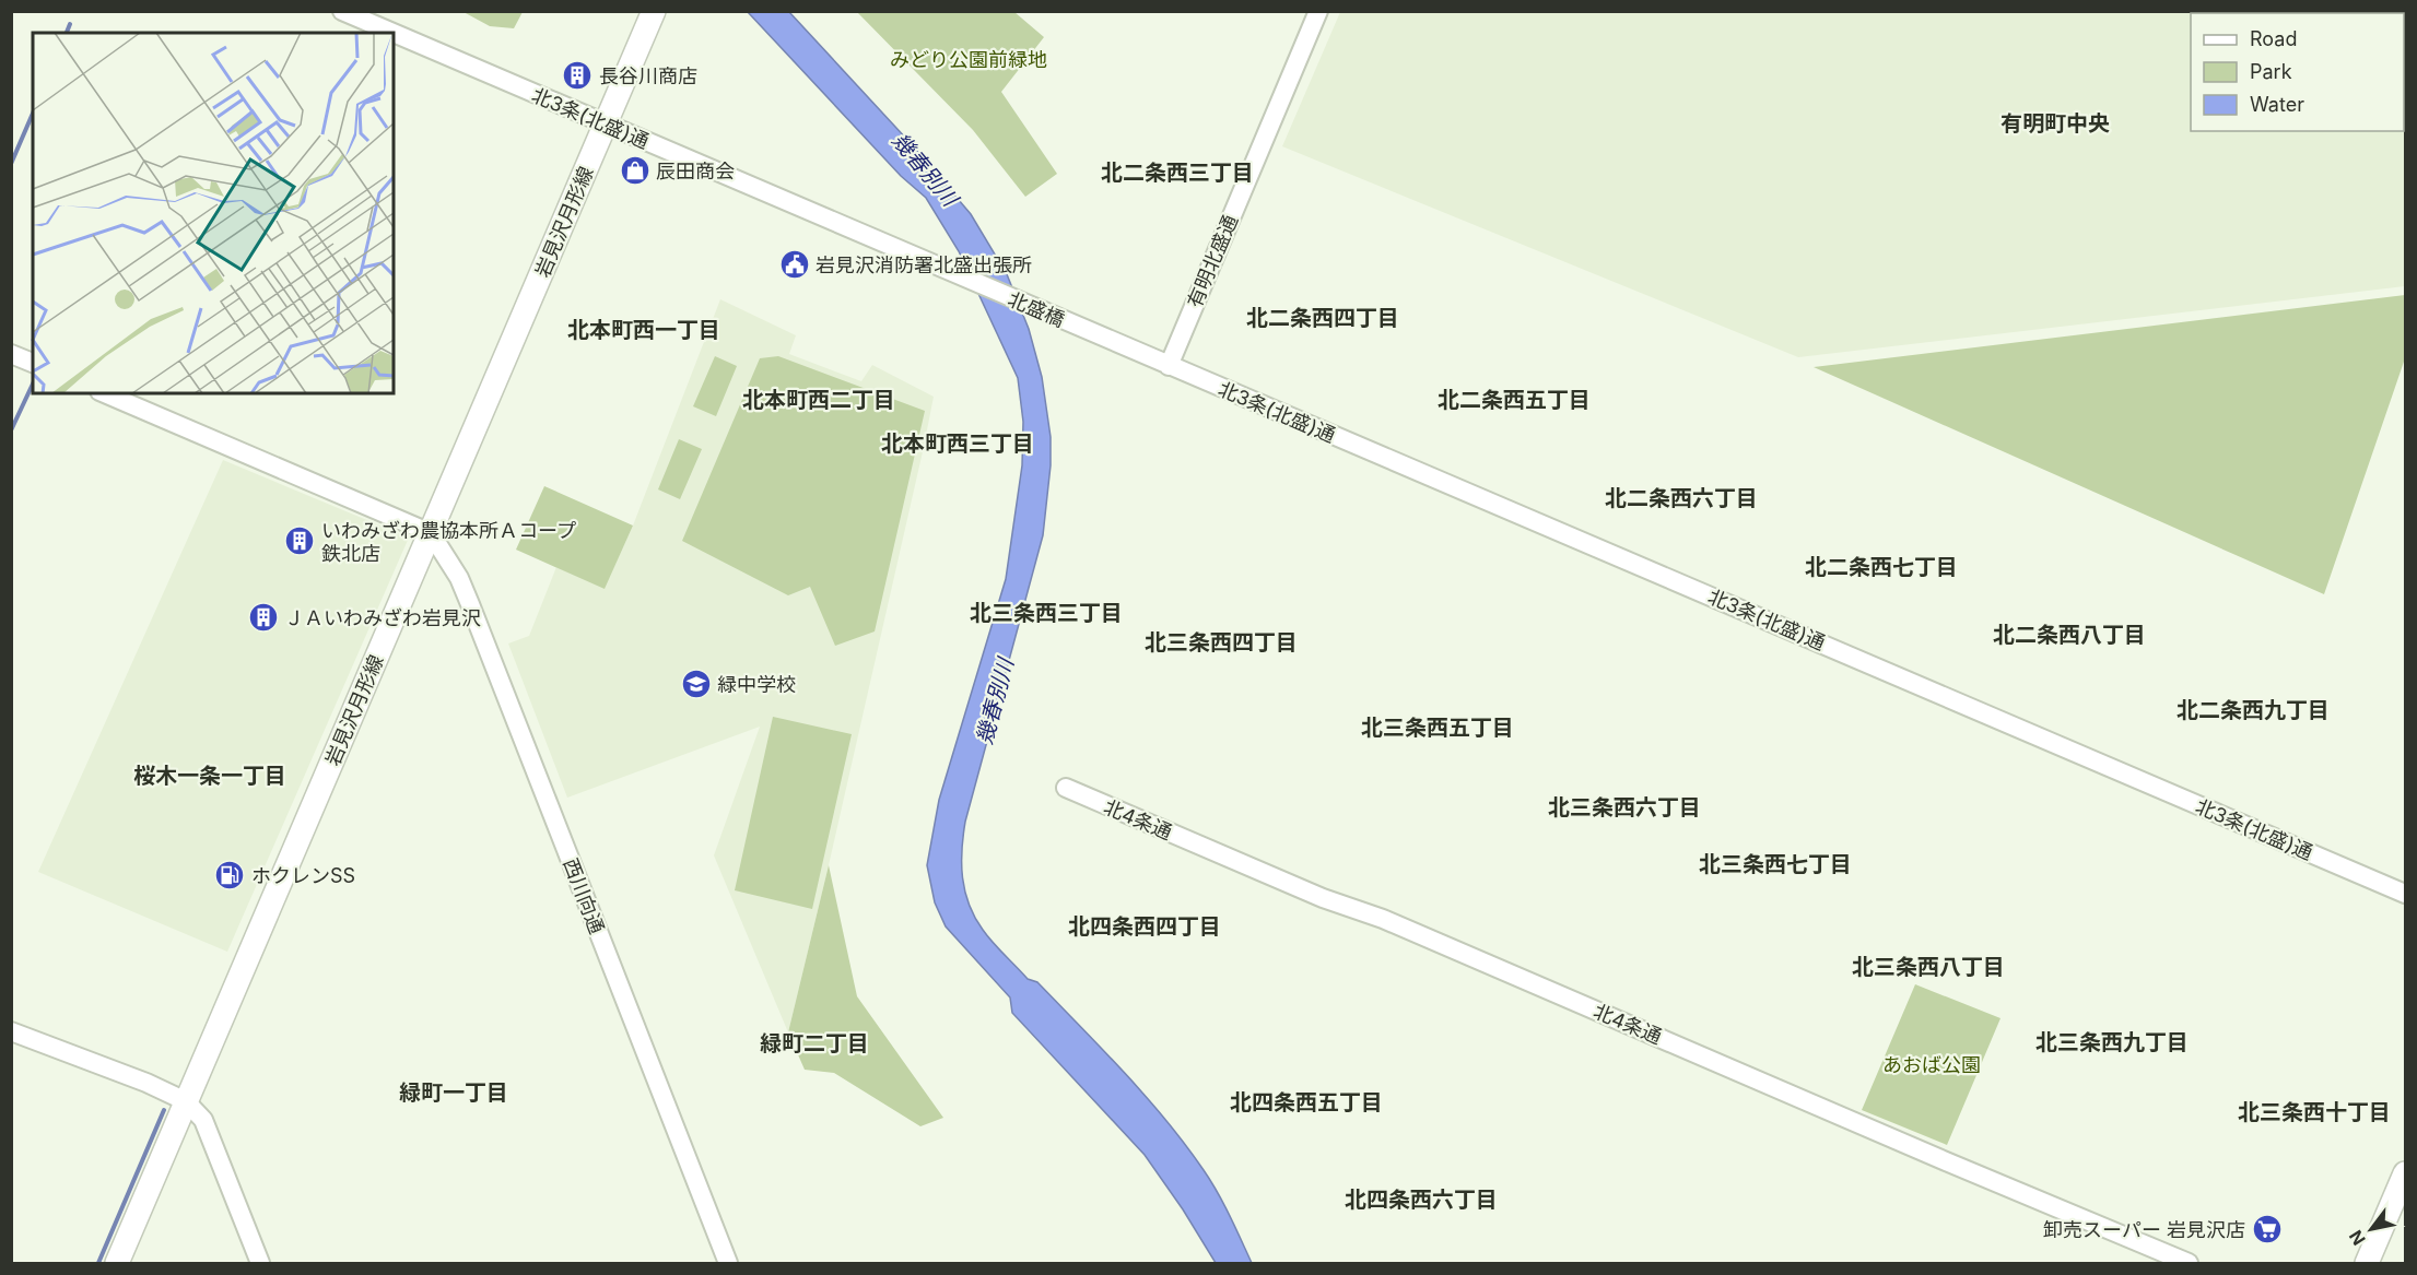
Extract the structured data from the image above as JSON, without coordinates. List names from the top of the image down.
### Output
{
  "streets": {
    "main road": ["岩見沢月形線"],
    "street": [
      "北3条(北盛)通",
      "有明北盛通",
      "北盛橋",
      "北4条通",
      "西川向通"
    ]
  },
  "crossings": [
    ["北3条(北盛)通", "岩見沢月形線"],
    ["北3条(北盛)通", "有明北盛通"],
    ["北3条(北盛)通", "北盛橋"],
    ["岩見沢月形線", "西川向通"]
  ],
  "districts": [
    "有明町中央",
    "北二条西三丁目",
    "北二条西四丁目",
    "北本町西一丁目",
    "北本町西二丁目",
    "北二条西五丁目",
    "北本町西三丁目",
    "北二条西六丁目",
    "北二条西七丁目",
    "北三条西三丁目",
    "北二条西八丁目",
    "北三条西四丁目",
    "北二条西九丁目",
    "北三条西五丁目",
    "桜木一条一丁目",
    "北三条西六丁目",
    "北三条西七丁目",
    "北四条西四丁目",
    "北三条西八丁目",
    "北三条西九丁目",
    "緑町二丁目",
    "緑町一丁目",
    "北四条西五丁目",
    "北三条西十丁目",
    "北四条西六丁目"
  ],
  "water": ["幾春別川"],
  "parks": ["みどり公園前緑地", "あおば公園"],
  "places": {
    "building": ["長谷川商店", "いわみざわ農協本所Ａコープ 鉄北店", "ＪＡいわみざわ岩見沢"],
    "shop": ["辰田商会"],
    "public building": ["岩見沢消防署北盛出張所"],
    "school or university": ["緑中学校"],
    "fuel station": ["ホクレンSS"],
    "supermarket": ["卸売スーパー 岩見沢店"]
  },
  "legend": ["Road", "Park", "Water"],
  "north": "bottom left"
}
